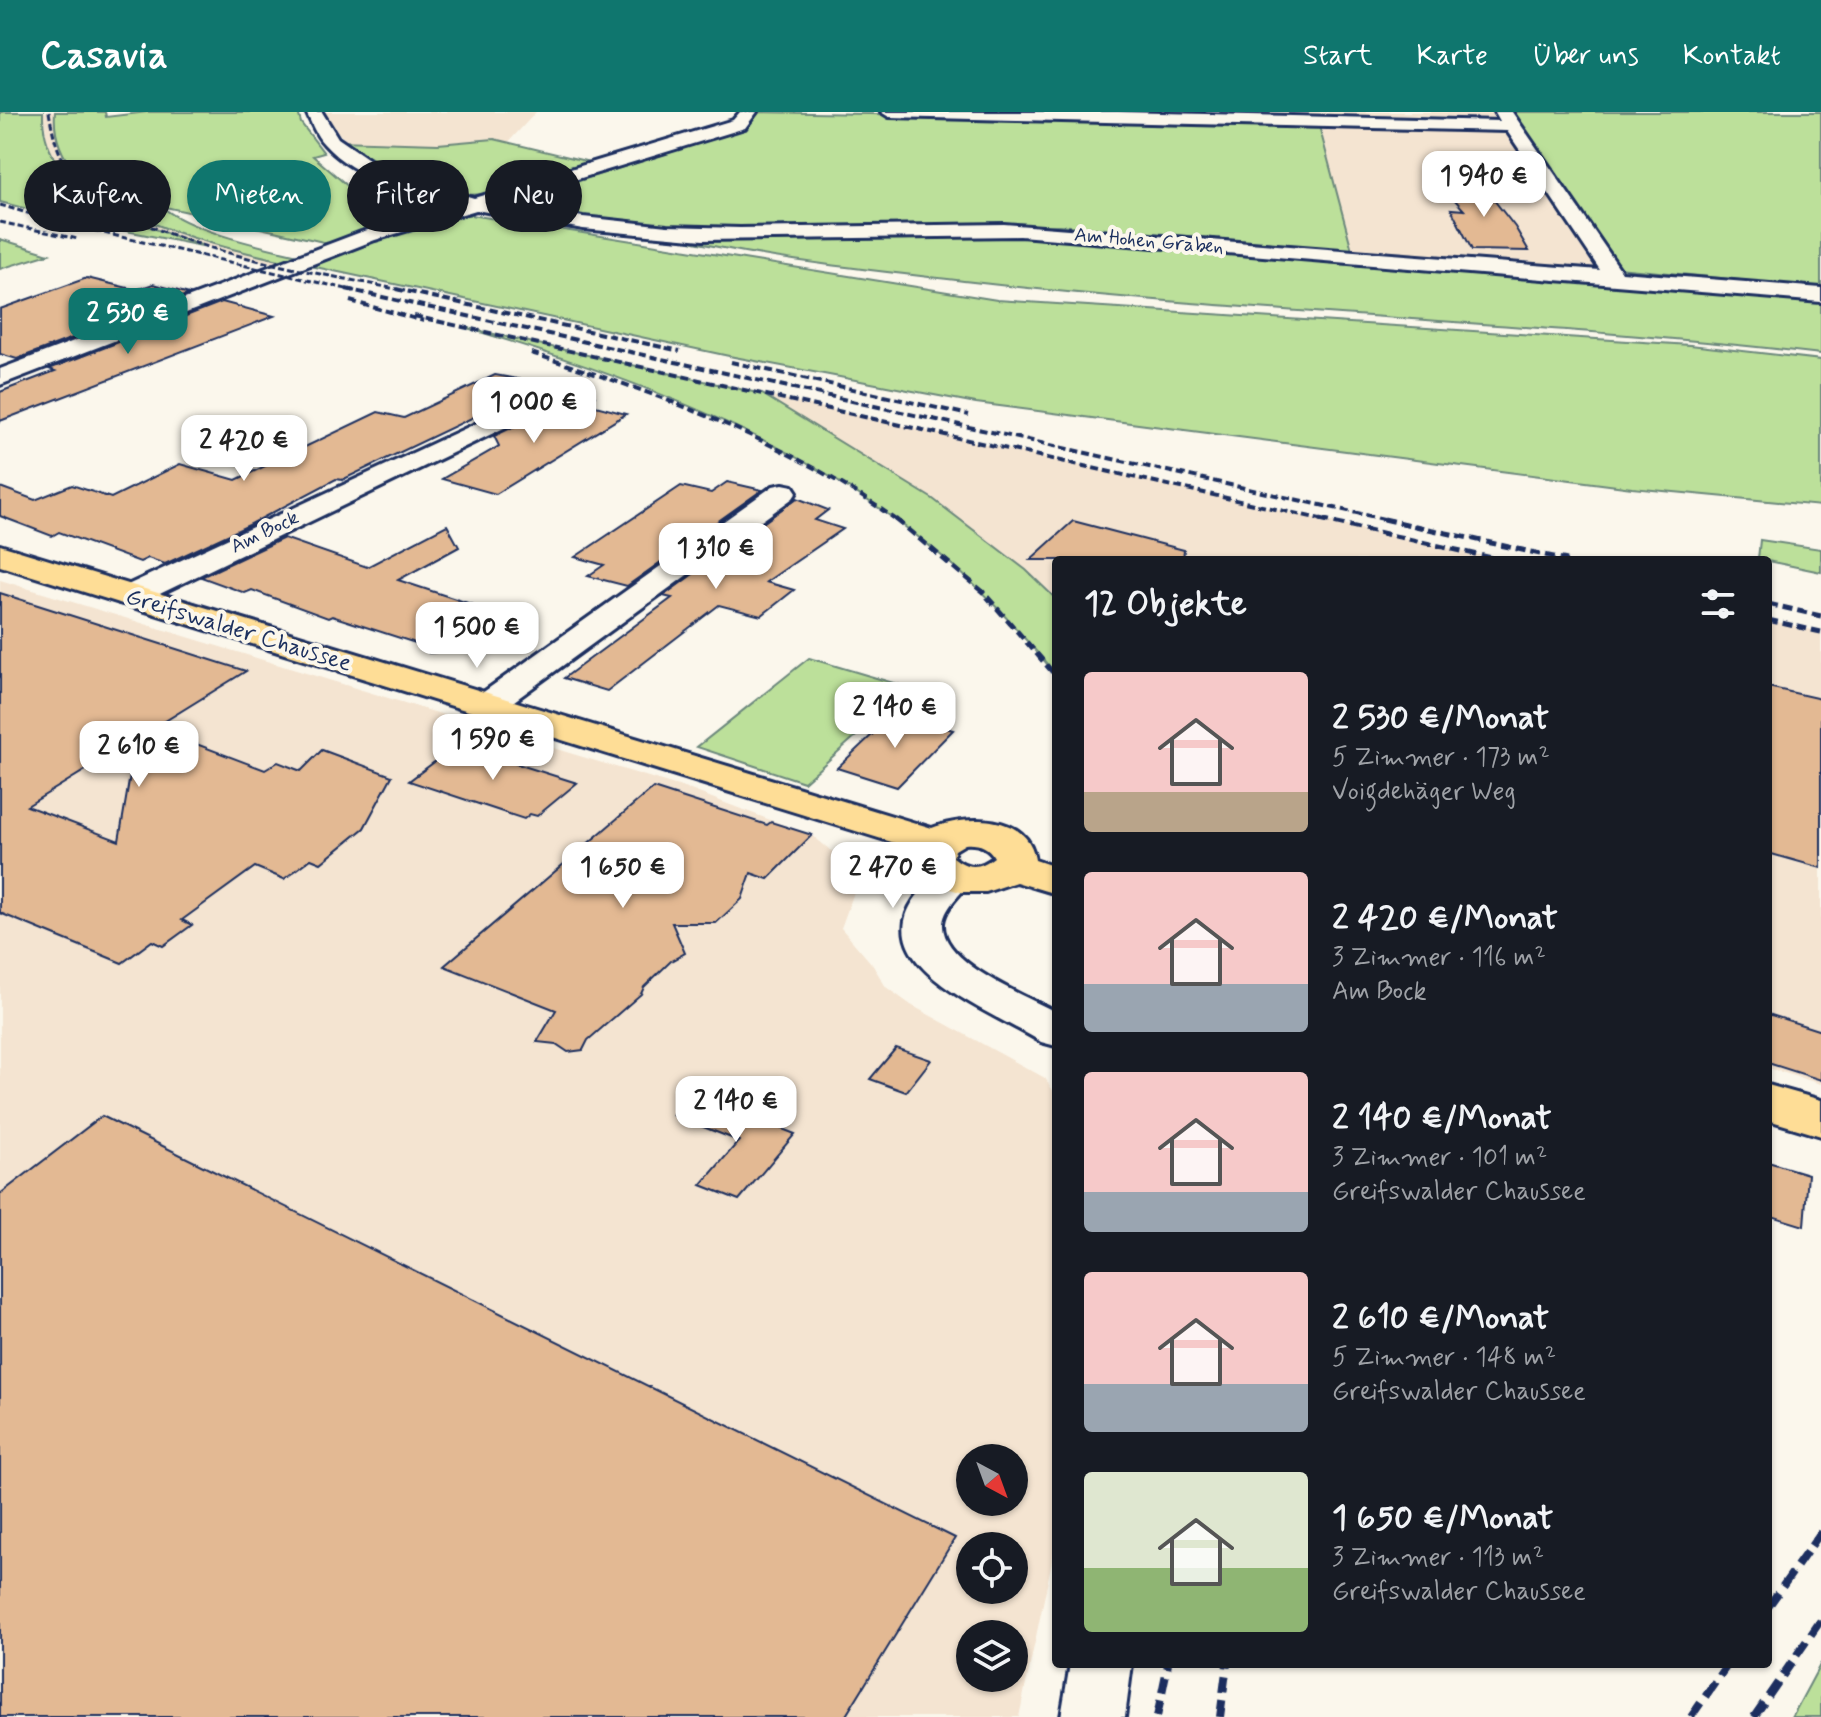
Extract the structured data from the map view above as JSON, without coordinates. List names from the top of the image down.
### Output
{
  "streets": {
    "main road": ["Greifswalder Chaussee"],
    "street": ["Am Hohen Graben", "Am Bock"]
  },
  "crossings": [
    ["Am Bock", "Greifswalder Chaussee"]
  ],
  "north": "bottom right",
  "page": {
    "header": "Casavia",
    "nav": [
      "Start",
      "Karte",
      "Über uns",
      "Kontakt"
    ],
    "price": [
      "1 940 €",
      "2 530 €",
      "1 000 €",
      "2 420 €",
      "1 310 €",
      "1 500 €",
      "2 140 €",
      "1 590 €",
      "2 610 €",
      "1 650 €",
      "2 470 €",
      "2 140 €"
    ],
    "chip": [
      "Kaufen",
      "Mieten",
      "Filter",
      "Neu"
    ],
    "heading": "12 Objekte",
    "list": [
      {
        "name": "2 530 €/Monat",
        "note": "5 Zimmer · 173 m² · Voigdehäger Weg"
      },
      {
        "name": "2 420 €/Monat",
        "note": "3 Zimmer · 116 m² · Am Bock"
      },
      {
        "name": "2 140 €/Monat",
        "note": "3 Zimmer · 101 m² · Greifswalder Chaussee"
      },
      {
        "name": "2 610 €/Monat",
        "note": "5 Zimmer · 148 m² · Greifswalder Chaussee"
      },
      {
        "name": "1 650 €/Monat",
        "note": "3 Zimmer · 113 m² · Greifswalder Chaussee"
      }
    ]
  }
}
